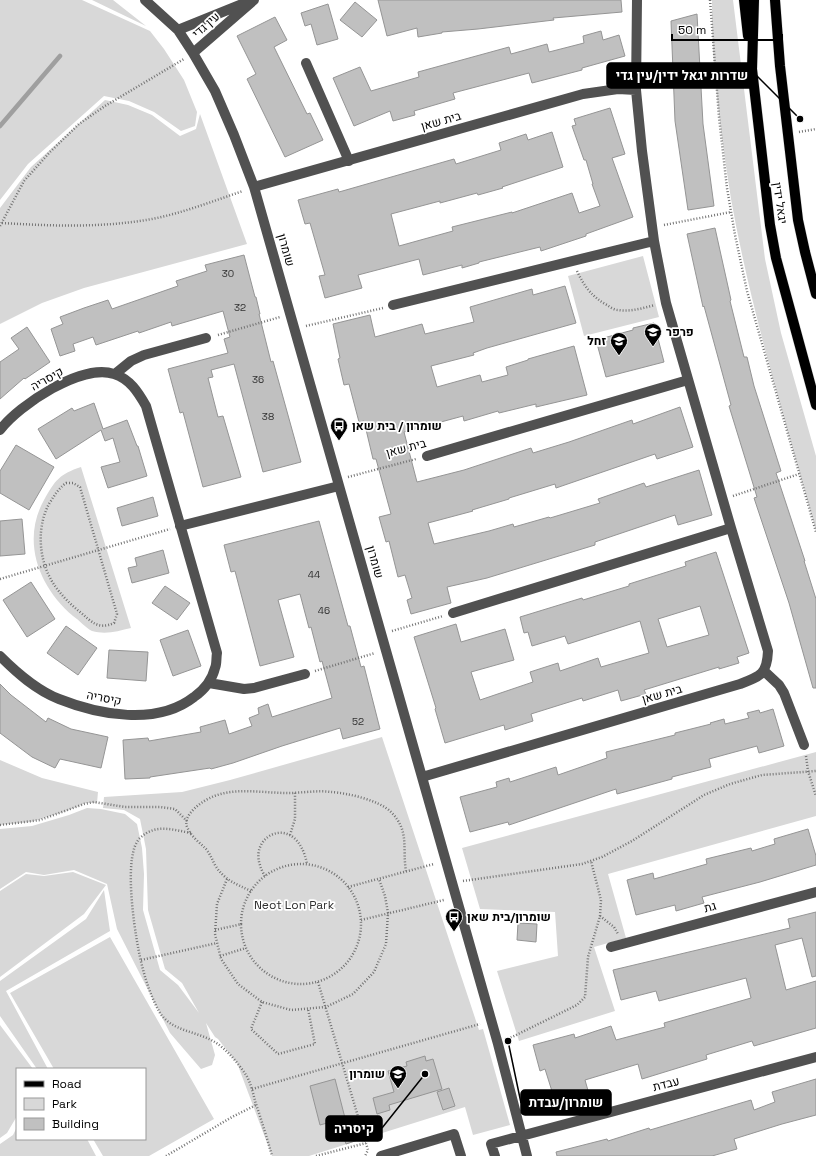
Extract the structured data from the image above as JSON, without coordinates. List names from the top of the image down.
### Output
{
  "streets": {
    "main road": ["יגאל ידין"],
    "street": [
      "עין גדי",
      "בית שאן",
      "שומרון",
      "קיסריה",
      "גת",
      "עבדת"
    ]
  },
  "crossings": [
    ["עין גדי", "שומרון"],
    ["בית שאן", "שומרון"],
    ["שומרון", "עבדת"]
  ],
  "parks": ["Neot Lon Park"],
  "places": {
    "other": ["שדרות יגאל ידין/עין גדי", "שומרון/עבדת", "קיסריה"],
    "school or university": ["פרפר", "זחל", "שומרון"],
    "bus stop": ["שומרון / בית שאן", "שומרון/בית שאן"]
  },
  "house_numbers": [
    "30",
    "32",
    "36",
    "38",
    "44",
    "46",
    "52"
  ],
  "legend": ["Road", "Park", "Building"],
  "scale_bar": "50 m"
}
